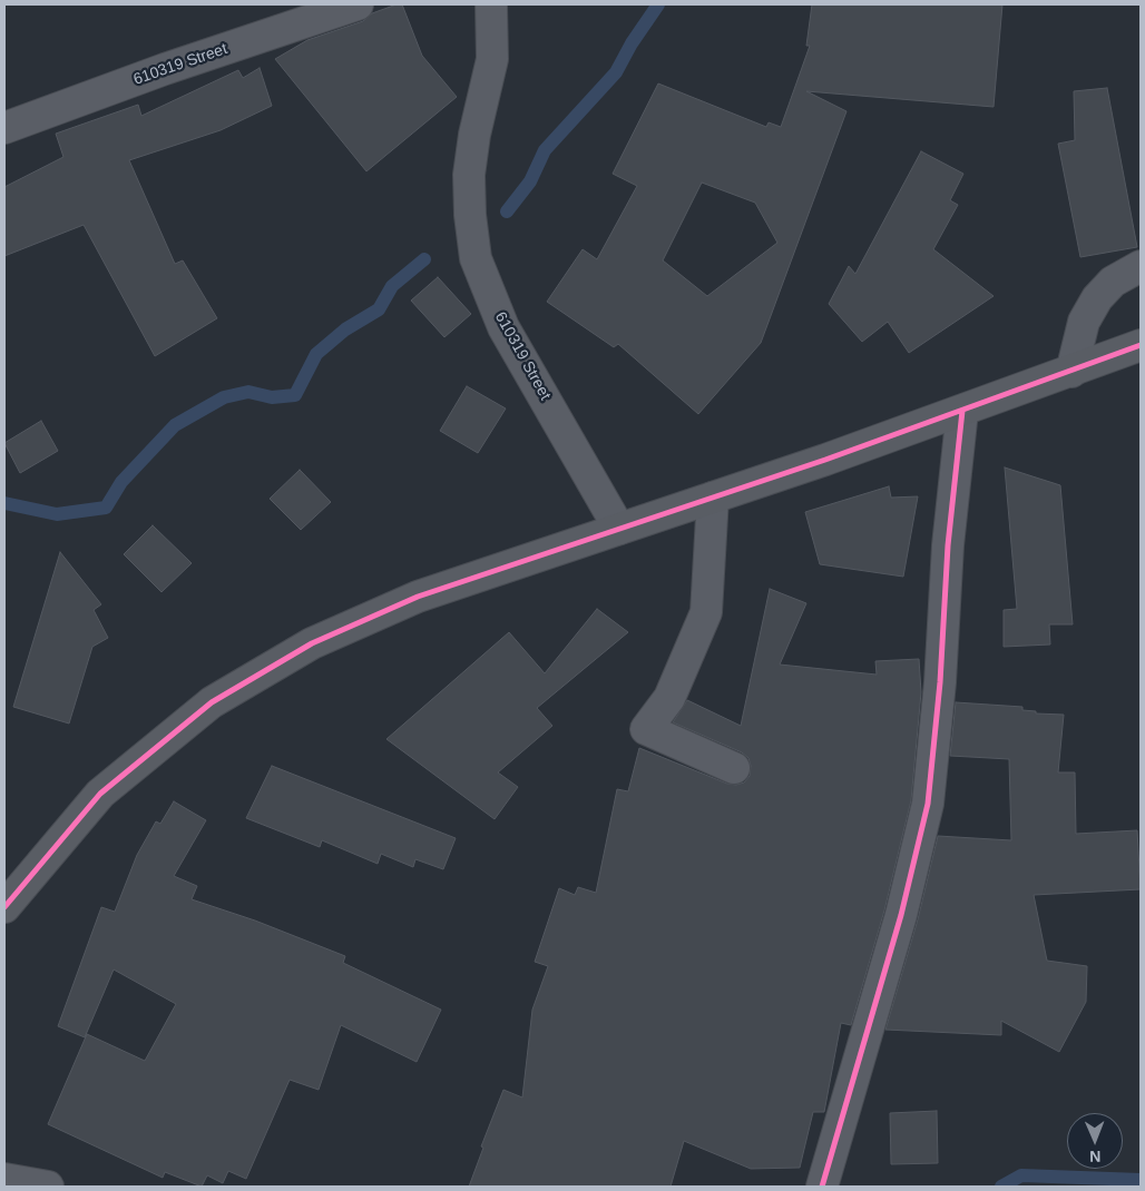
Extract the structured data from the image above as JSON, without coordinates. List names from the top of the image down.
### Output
{
  "streets": {
    "street": ["610319 Street"]
  },
  "north": "bottom"
}
